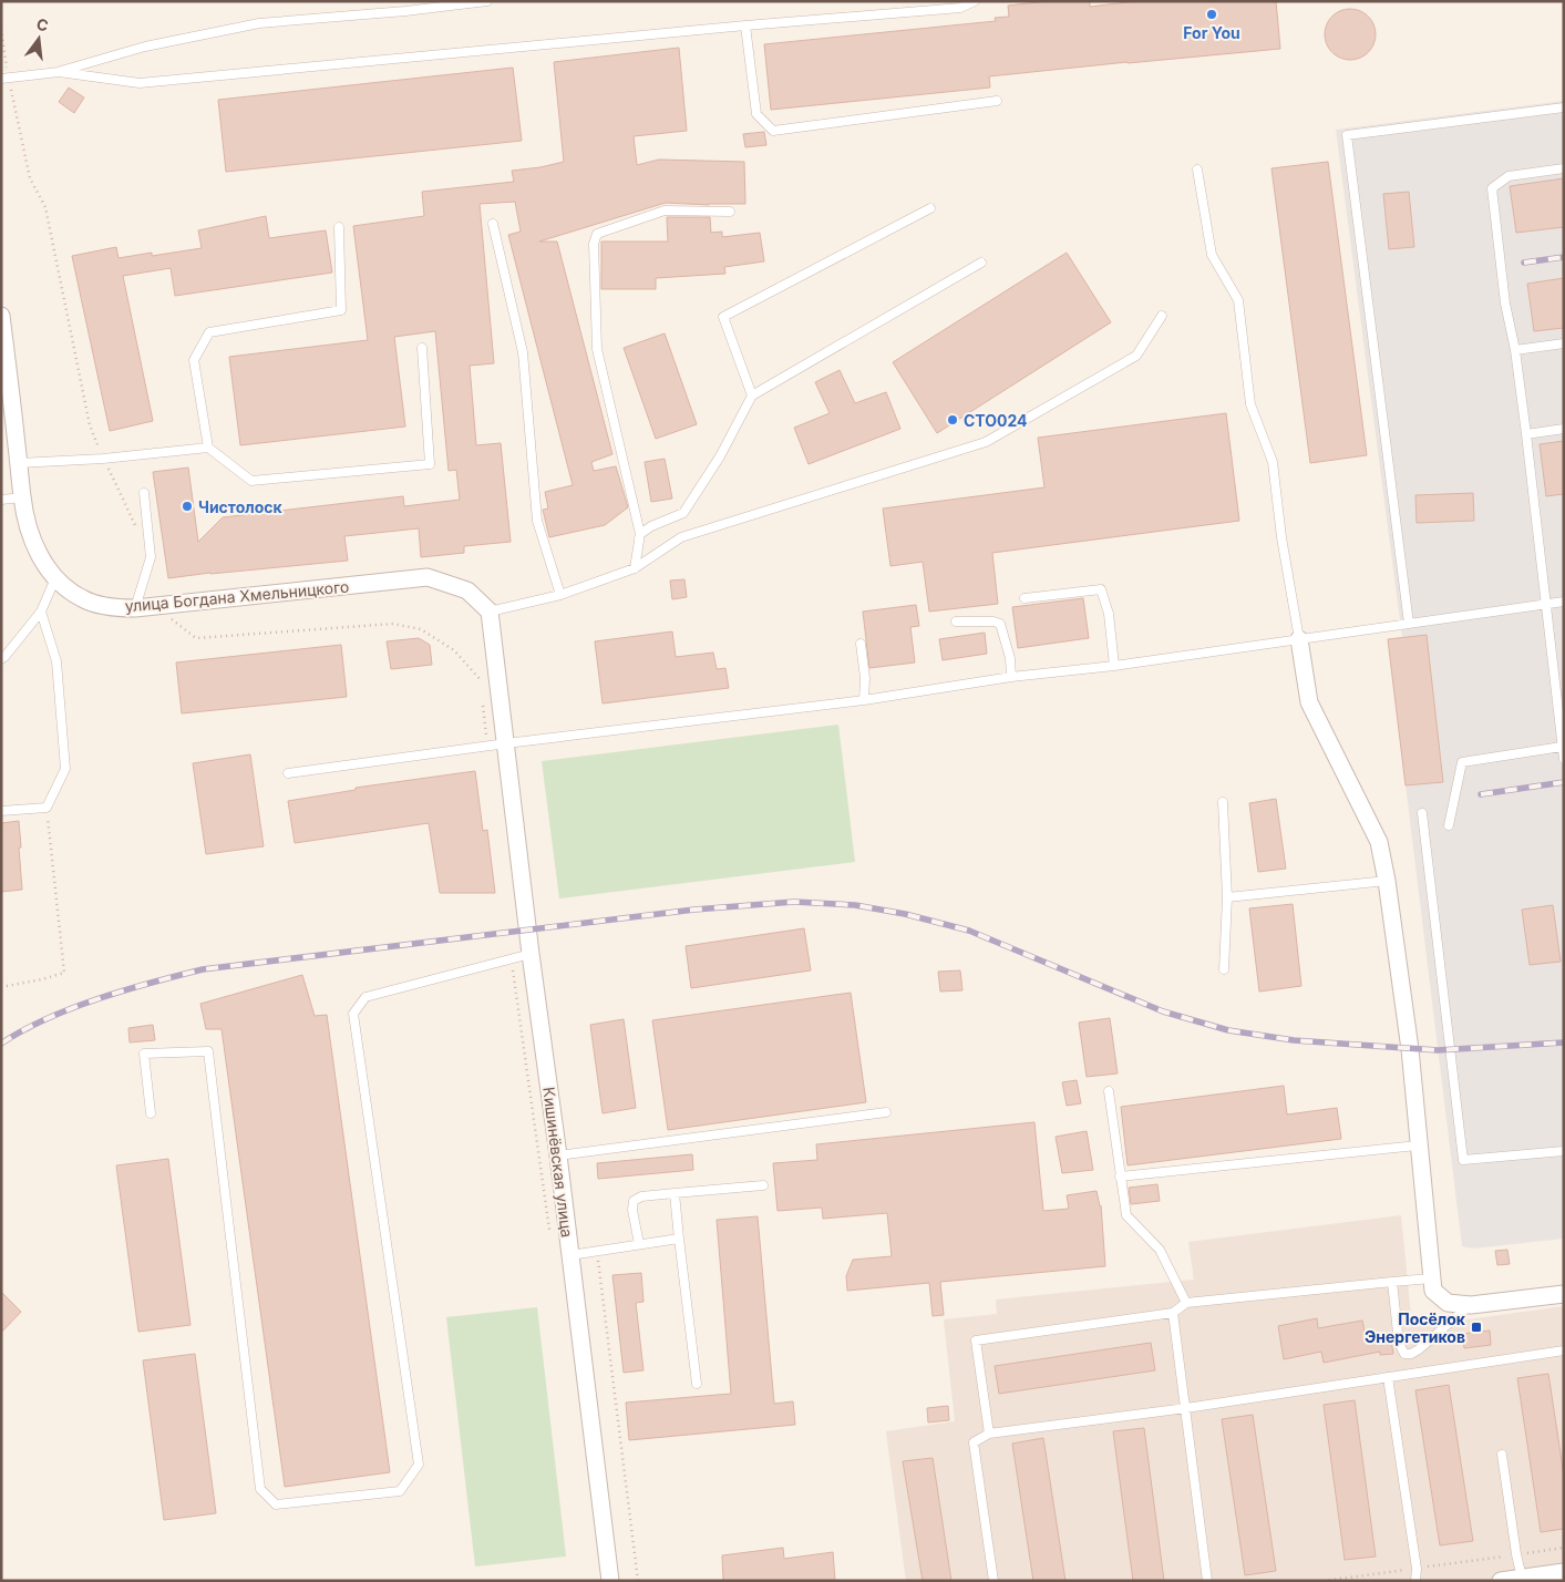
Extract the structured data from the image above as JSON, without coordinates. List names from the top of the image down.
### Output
{
  "streets": {
    "street": ["улица Богдана Хмельницкого", "Кишинёвская улица"]
  },
  "places": {
    "other": ["For You", "СТО024", "Чистолоск"],
    "transit": ["Посёлок Энергетиков"]
  },
  "north": "top"
}
